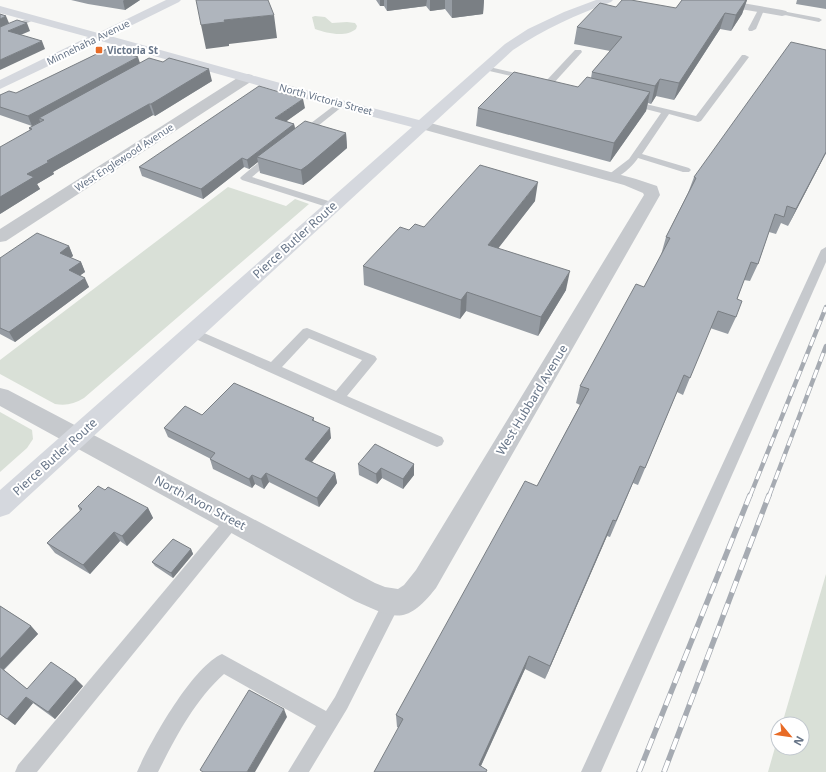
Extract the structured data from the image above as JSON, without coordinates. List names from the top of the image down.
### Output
{
  "streets": {
    "main road": ["Minnehaha Avenue", "North Victoria Street", "Pierce Butler Route"],
    "street": ["West Englewood Avenue", "West Hubbard Avenue", "North Avon Street"]
  },
  "crossings": [
    ["Minnehaha Avenue", "North Victoria Street"],
    ["North Victoria Street", "West Englewood Avenue"],
    ["North Victoria Street", "Pierce Butler Route"],
    ["North Victoria Street", "West Hubbard Avenue"],
    ["Pierce Butler Route", "North Avon Street"],
    ["West Hubbard Avenue", "North Avon Street"]
  ],
  "places": {
    "transit": ["Victoria St"]
  },
  "north": "bottom right"
}
